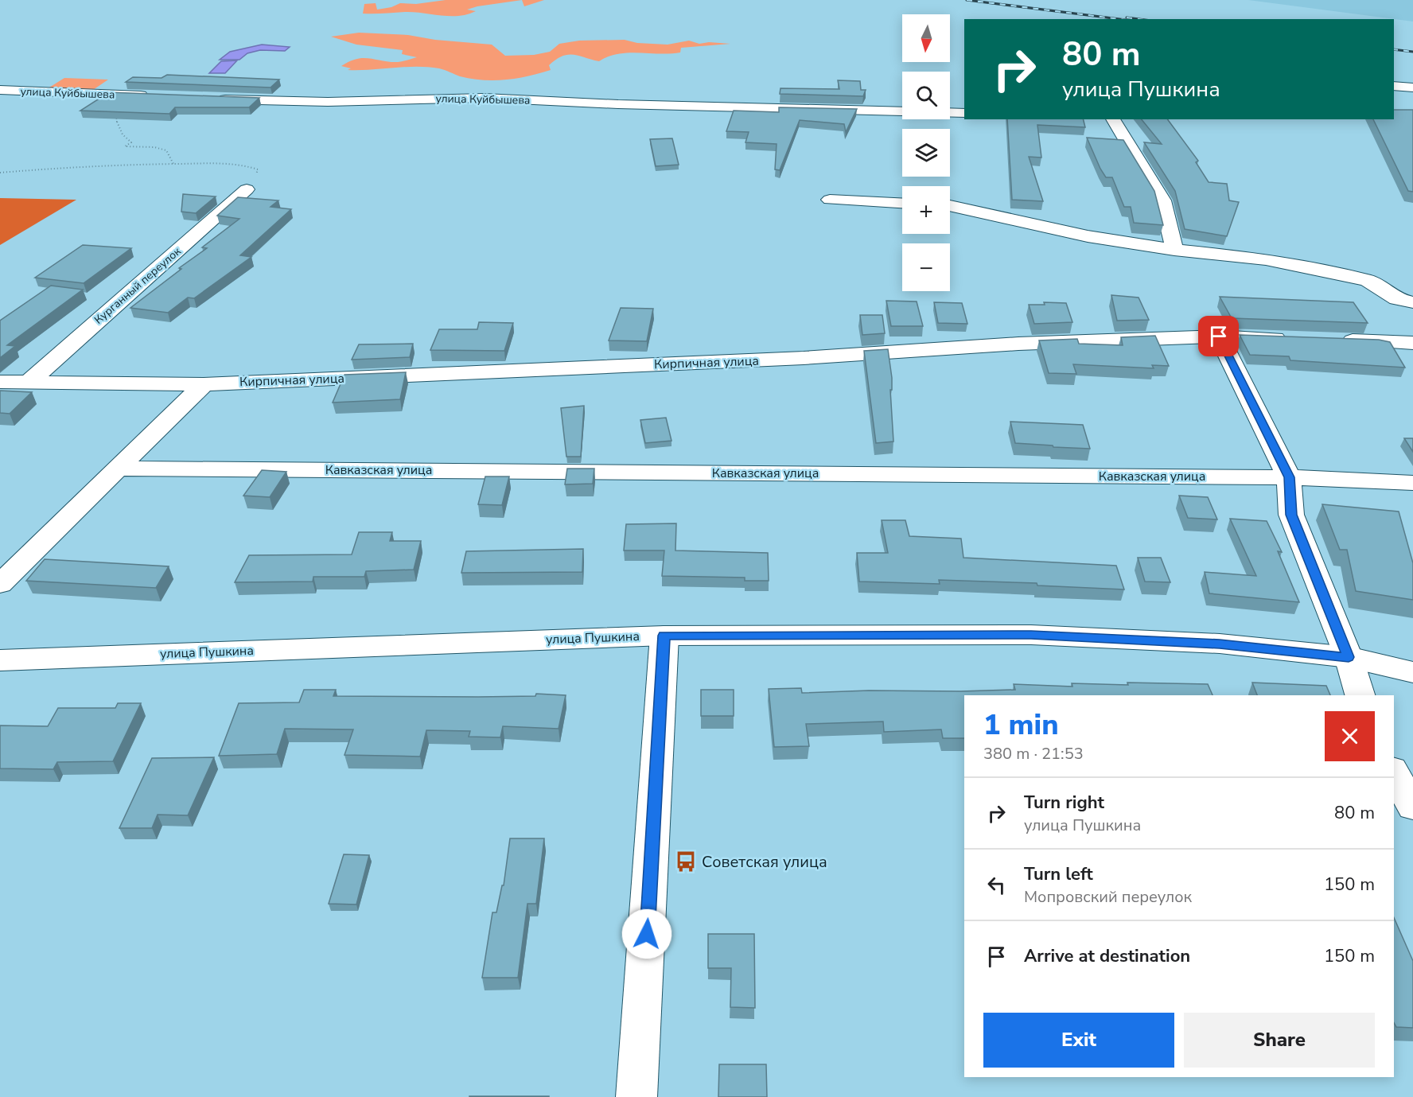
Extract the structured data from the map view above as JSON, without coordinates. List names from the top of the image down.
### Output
{
  "streets": {
    "street": [
      "улица Куйбышева",
      "Курганный переулок",
      "Кирпичная улица",
      "Кавказская улица",
      "улица Пушкина"
    ]
  },
  "crossings": [
    ["Курганный переулок", "Кирпичная улица"]
  ],
  "places": {
    "bus stop": ["Советская улица"]
  },
  "north": "bottom",
  "page": {
    "map_buttons": ["+", "−"],
    "turn": ["80 m", "улица Пушкина"],
    "heading": ["1 min", "380 m · 21:53"],
    "list": [
      {
        "name": "Turn right",
        "note": "улица Пушкина",
        "value": "80 m"
      },
      {
        "name": "Turn left",
        "note": "Мопровский переулок",
        "value": "150 m"
      },
      {
        "name": "Arrive at destination",
        "value": "150 m"
      }
    ],
    "buttons": ["Exit", "Share"]
  }
}
